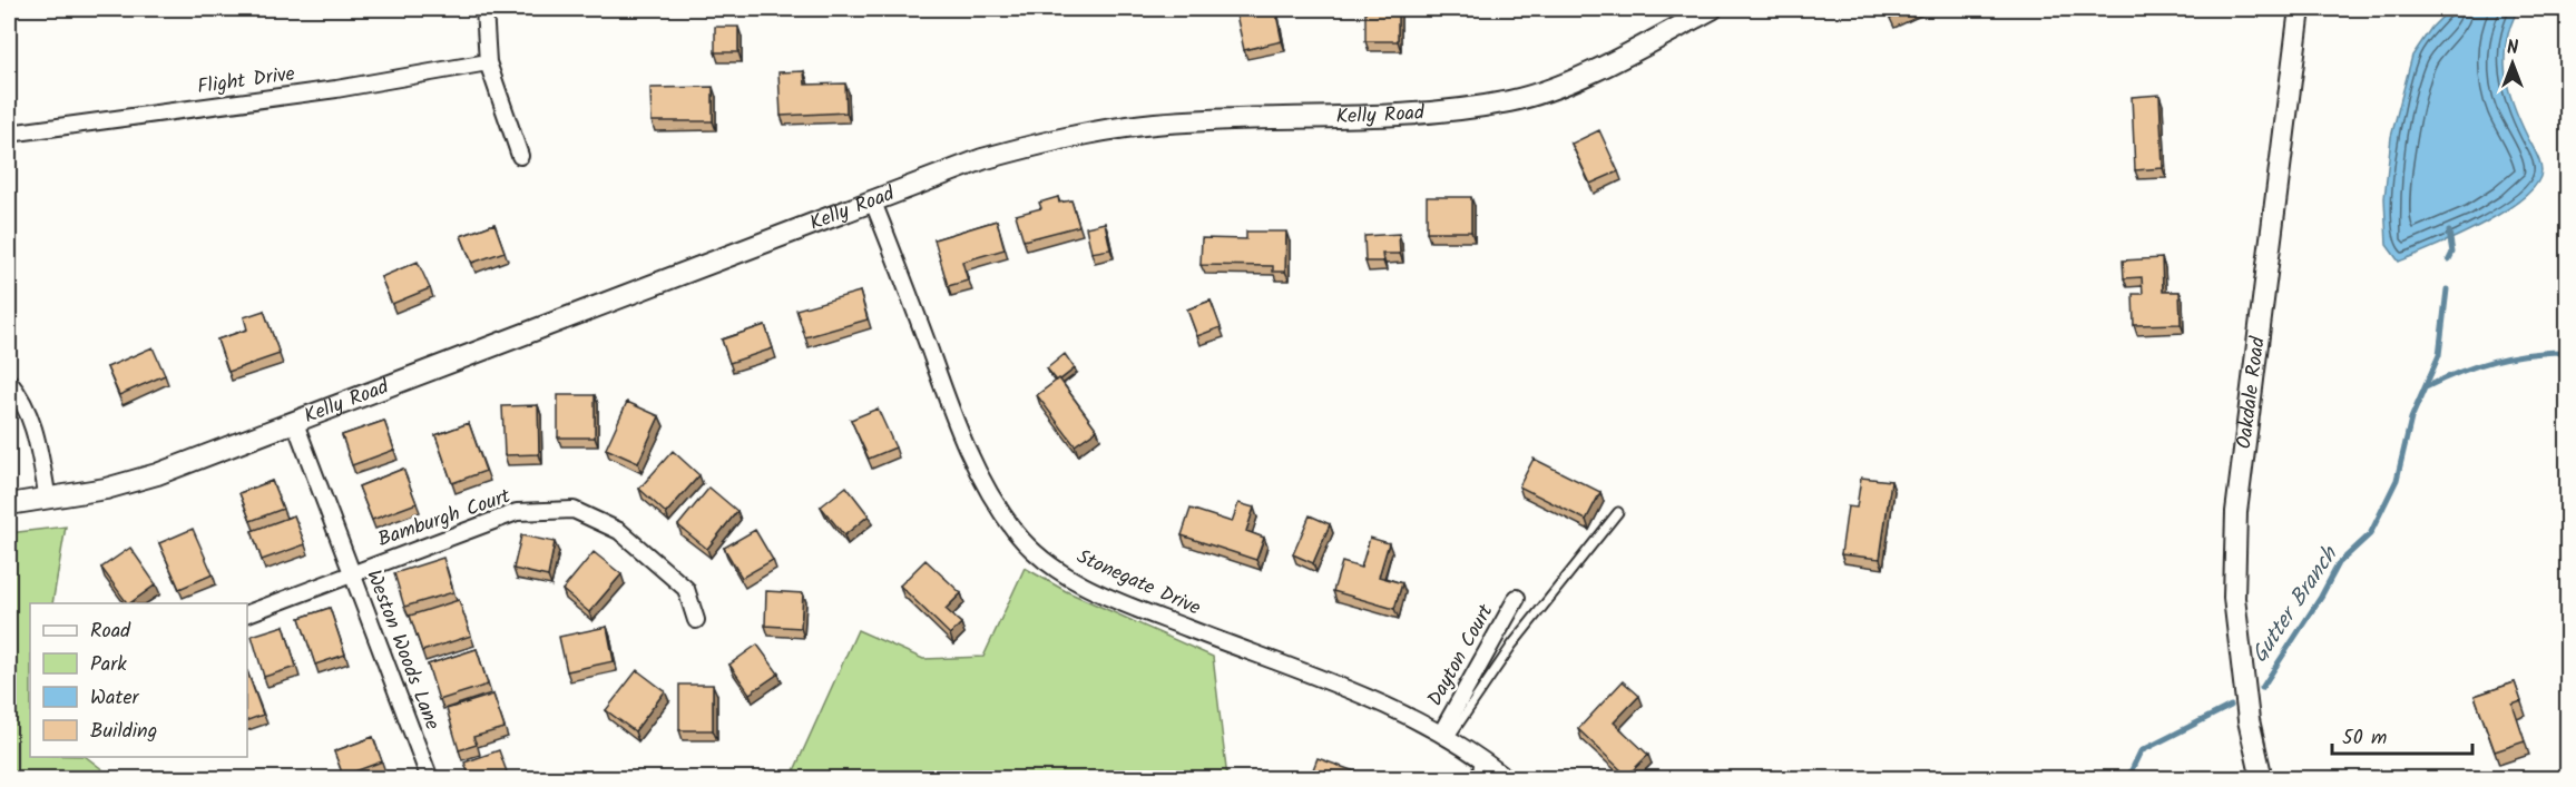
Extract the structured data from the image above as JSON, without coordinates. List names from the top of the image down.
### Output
{
  "streets": {
    "street": [
      "Flight Drive",
      "Kelly Road",
      "Oakdale Road",
      "Bamburgh Court",
      "Stonegate Drive",
      "Weston Woods Lane",
      "Dayton Court"
    ]
  },
  "crossings": [
    ["Kelly Road", "Stonegate Drive"],
    ["Kelly Road", "Weston Woods Lane"],
    ["Bamburgh Court", "Weston Woods Lane"],
    ["Stonegate Drive", "Dayton Court"]
  ],
  "water": ["Gutter Branch"],
  "legend": [
    "Road",
    "Park",
    "Water",
    "Building"
  ],
  "scale_bar": "50 m",
  "north": "top"
}
